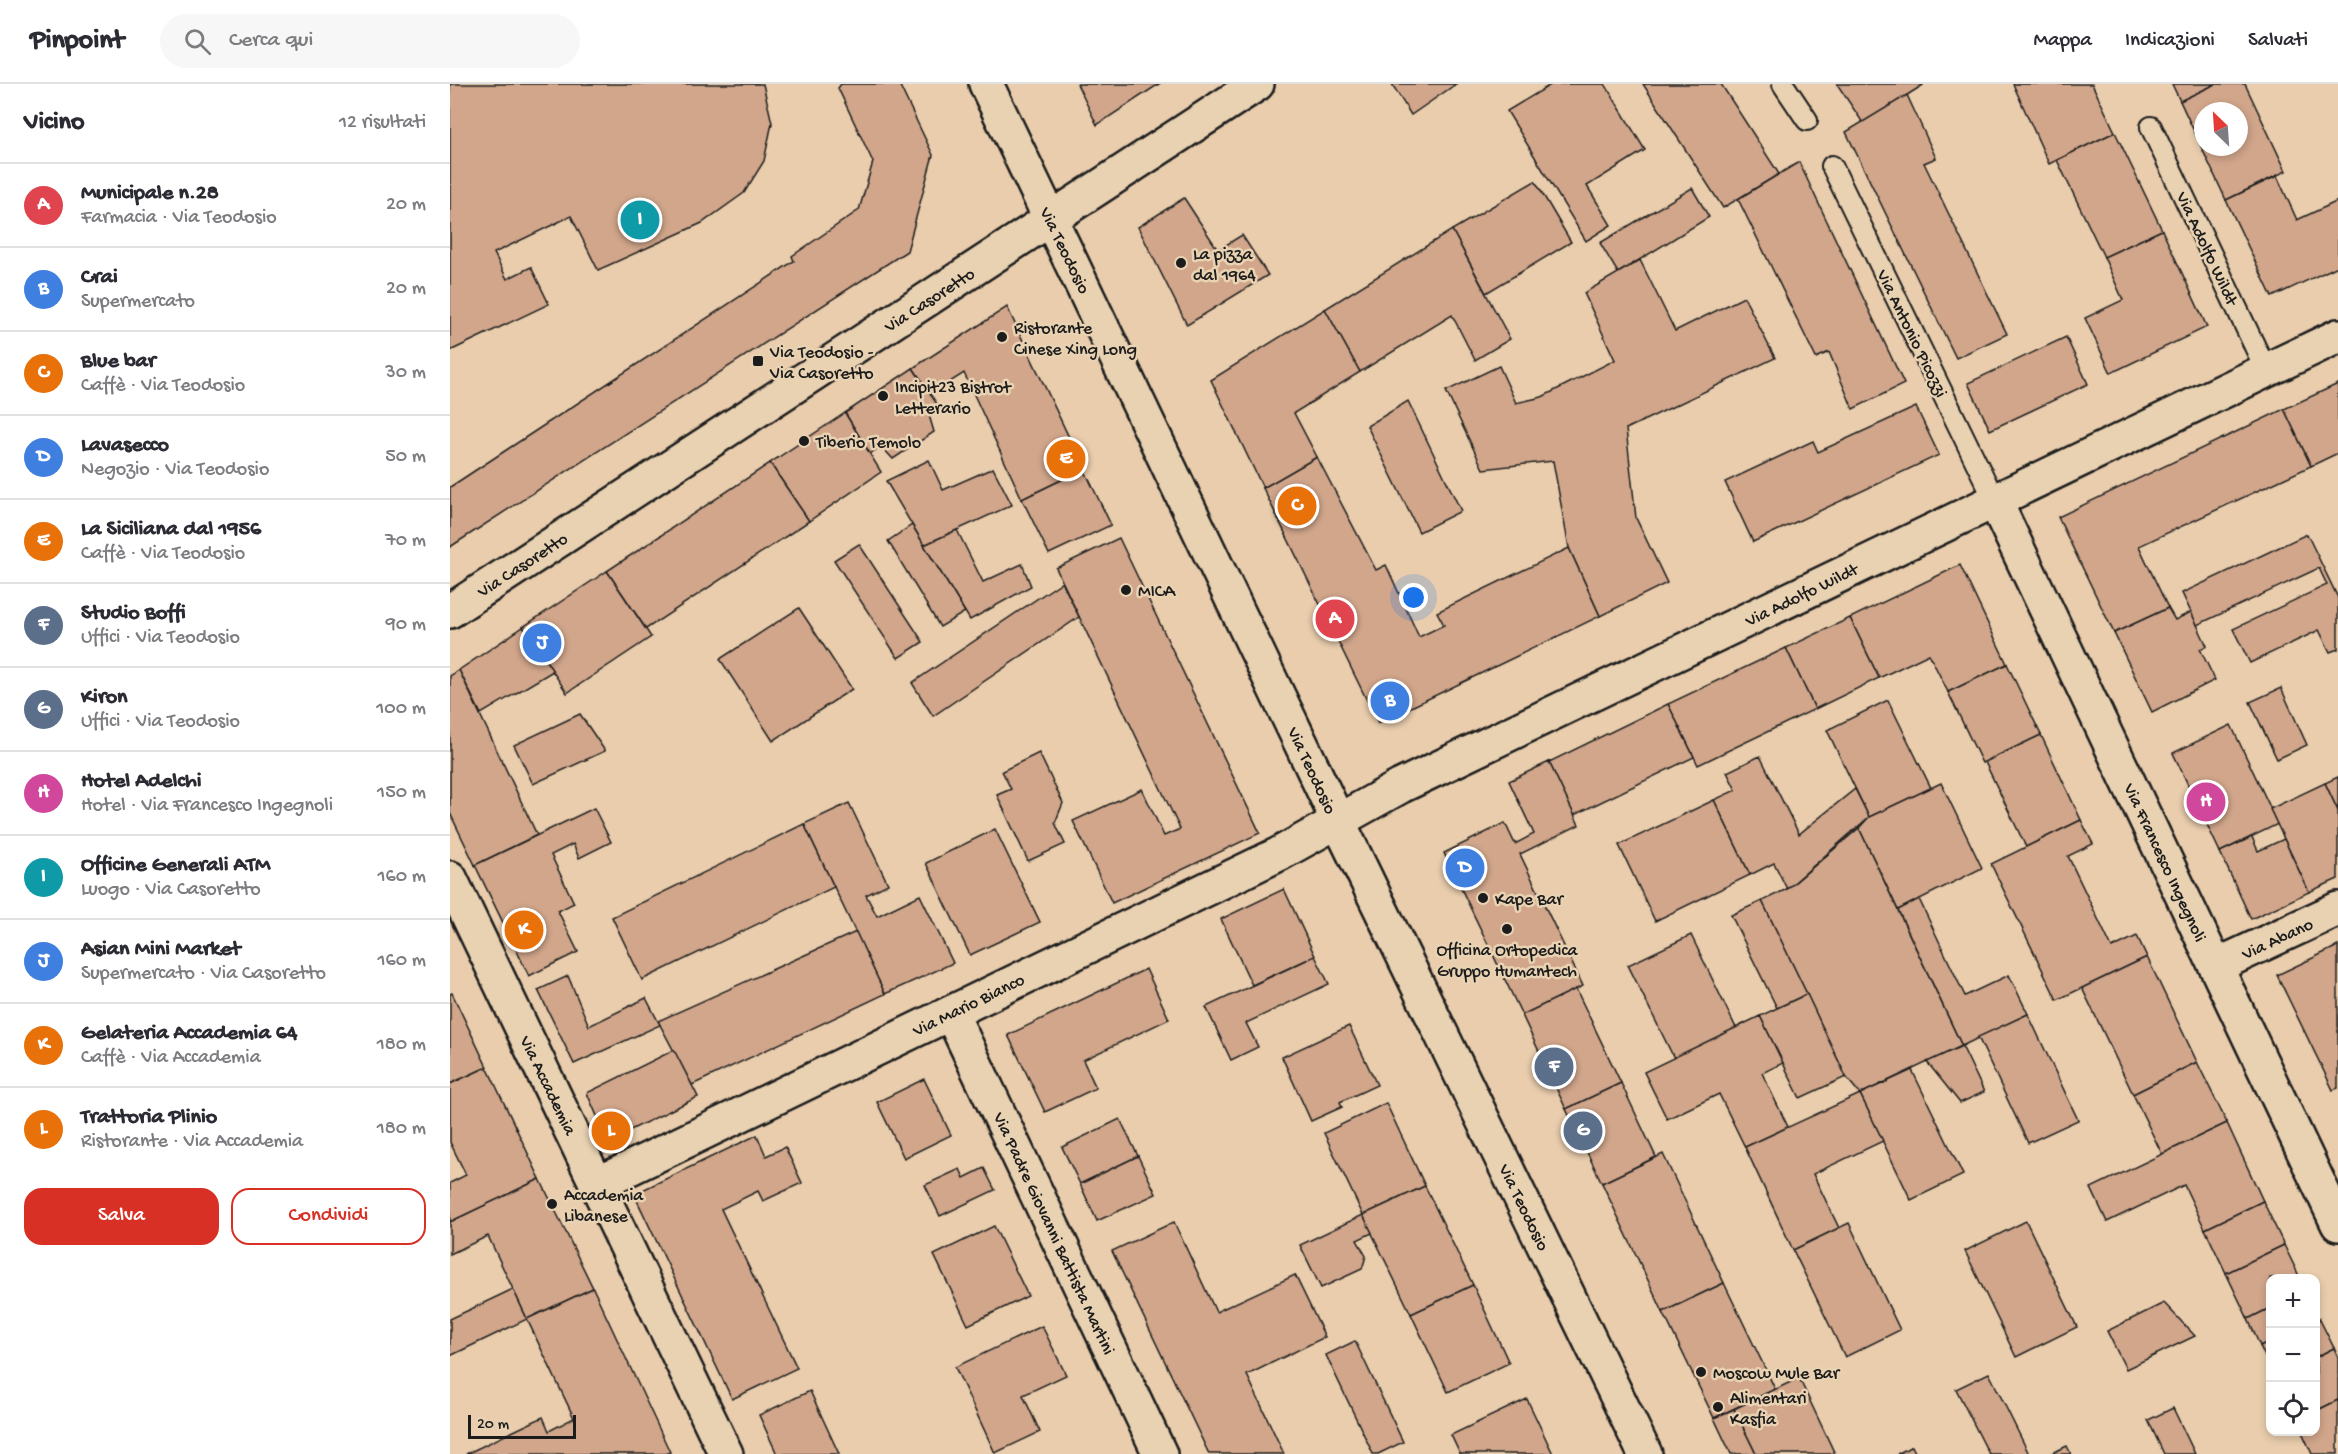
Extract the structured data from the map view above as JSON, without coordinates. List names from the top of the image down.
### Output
{
  "streets": {
    "street": [
      "Via Adolfo Wildt",
      "Via Teodosio",
      "Via Casoretto",
      "Via Francesco Ingegnoli",
      "Via Abano",
      "Via Mario Bianco",
      "Via Accademia",
      "Via Padre Giovanni Battista Martini"
    ],
    "lane": ["Via Antonio Picozzi"]
  },
  "crossings": [
    ["Via Adolfo Wildt", "Via Teodosio"],
    ["Via Adolfo Wildt", "Via Antonio Picozzi"],
    ["Via Adolfo Wildt", "Via Francesco Ingegnoli"],
    ["Via Adolfo Wildt", "Via Mario Bianco"],
    ["Via Teodosio", "Via Casoretto"],
    ["Via Teodosio", "Via Mario Bianco"],
    ["Via Antonio Picozzi", "Via Francesco Ingegnoli"],
    ["Via Francesco Ingegnoli", "Via Abano"],
    ["Via Mario Bianco", "Via Accademia"],
    ["Via Mario Bianco", "Via Padre Giovanni Battista Martini"]
  ],
  "places": {
    "other": [
      "La pizza dal 1964",
      "Ristorante Cinese Xing Long",
      "Incipit23 Bistrot Letterario",
      "Tiberio Temolo",
      "MICA",
      "Kape Bar",
      "Officina Ortopedica Gruppo Humantech",
      "Accademia Libanese",
      "Moscow Mule Bar",
      "Alimentari Kasfia"
    ],
    "transit": ["Via Teodosio - Via Casoretto"]
  },
  "scale_bar": "20 m",
  "north": "top left",
  "page": {
    "header": "Pinpoint",
    "search": "Cerca qui",
    "nav": ["Mappa", "Indicazioni", "Salvati"],
    "heading": ["Vicino", "12 risultati"],
    "list": [
      {
        "mark": "A",
        "name": "Municipale n.28",
        "note": "Farmacia · Via Teodosio",
        "value": "20 m"
      },
      {
        "mark": "B",
        "name": "Crai",
        "note": "Supermercato",
        "value": "20 m"
      },
      {
        "mark": "C",
        "name": "Blue bar",
        "note": "Caffè · Via Teodosio",
        "value": "30 m"
      },
      {
        "mark": "D",
        "name": "Lavasecco",
        "note": "Negozio · Via Teodosio",
        "value": "50 m"
      },
      {
        "mark": "E",
        "name": "La Siciliana dal 1956",
        "note": "Caffè · Via Teodosio",
        "value": "70 m"
      },
      {
        "mark": "F",
        "name": "Studio Boffi",
        "note": "Uffici · Via Teodosio",
        "value": "90 m"
      },
      {
        "mark": "G",
        "name": "Kiron",
        "note": "Uffici · Via Teodosio",
        "value": "100 m"
      },
      {
        "mark": "H",
        "name": "Hotel Adelchi",
        "note": "Hotel · Via Francesco Ingegnoli",
        "value": "150 m"
      },
      {
        "mark": "I",
        "name": "Officine Generali ATM",
        "note": "Luogo · Via Casoretto",
        "value": "160 m"
      },
      {
        "mark": "J",
        "name": "Asian Mini Market",
        "note": "Supermercato · Via Casoretto",
        "value": "160 m"
      },
      {
        "mark": "K",
        "name": "Gelateria Accademia 64",
        "note": "Caffè · Via Accademia",
        "value": "180 m"
      },
      {
        "mark": "L",
        "name": "Trattoria Plinio",
        "note": "Ristorante · Via Accademia",
        "value": "180 m"
      }
    ],
    "pins": [
      "I",
      "E",
      "C",
      "A",
      "J",
      "B",
      "H",
      "D",
      "K",
      "F",
      "G",
      "L"
    ],
    "buttons": ["Salva", "Condividi"],
    "map_buttons": ["+", "−"],
    "scale": "20 m"
  }
}
